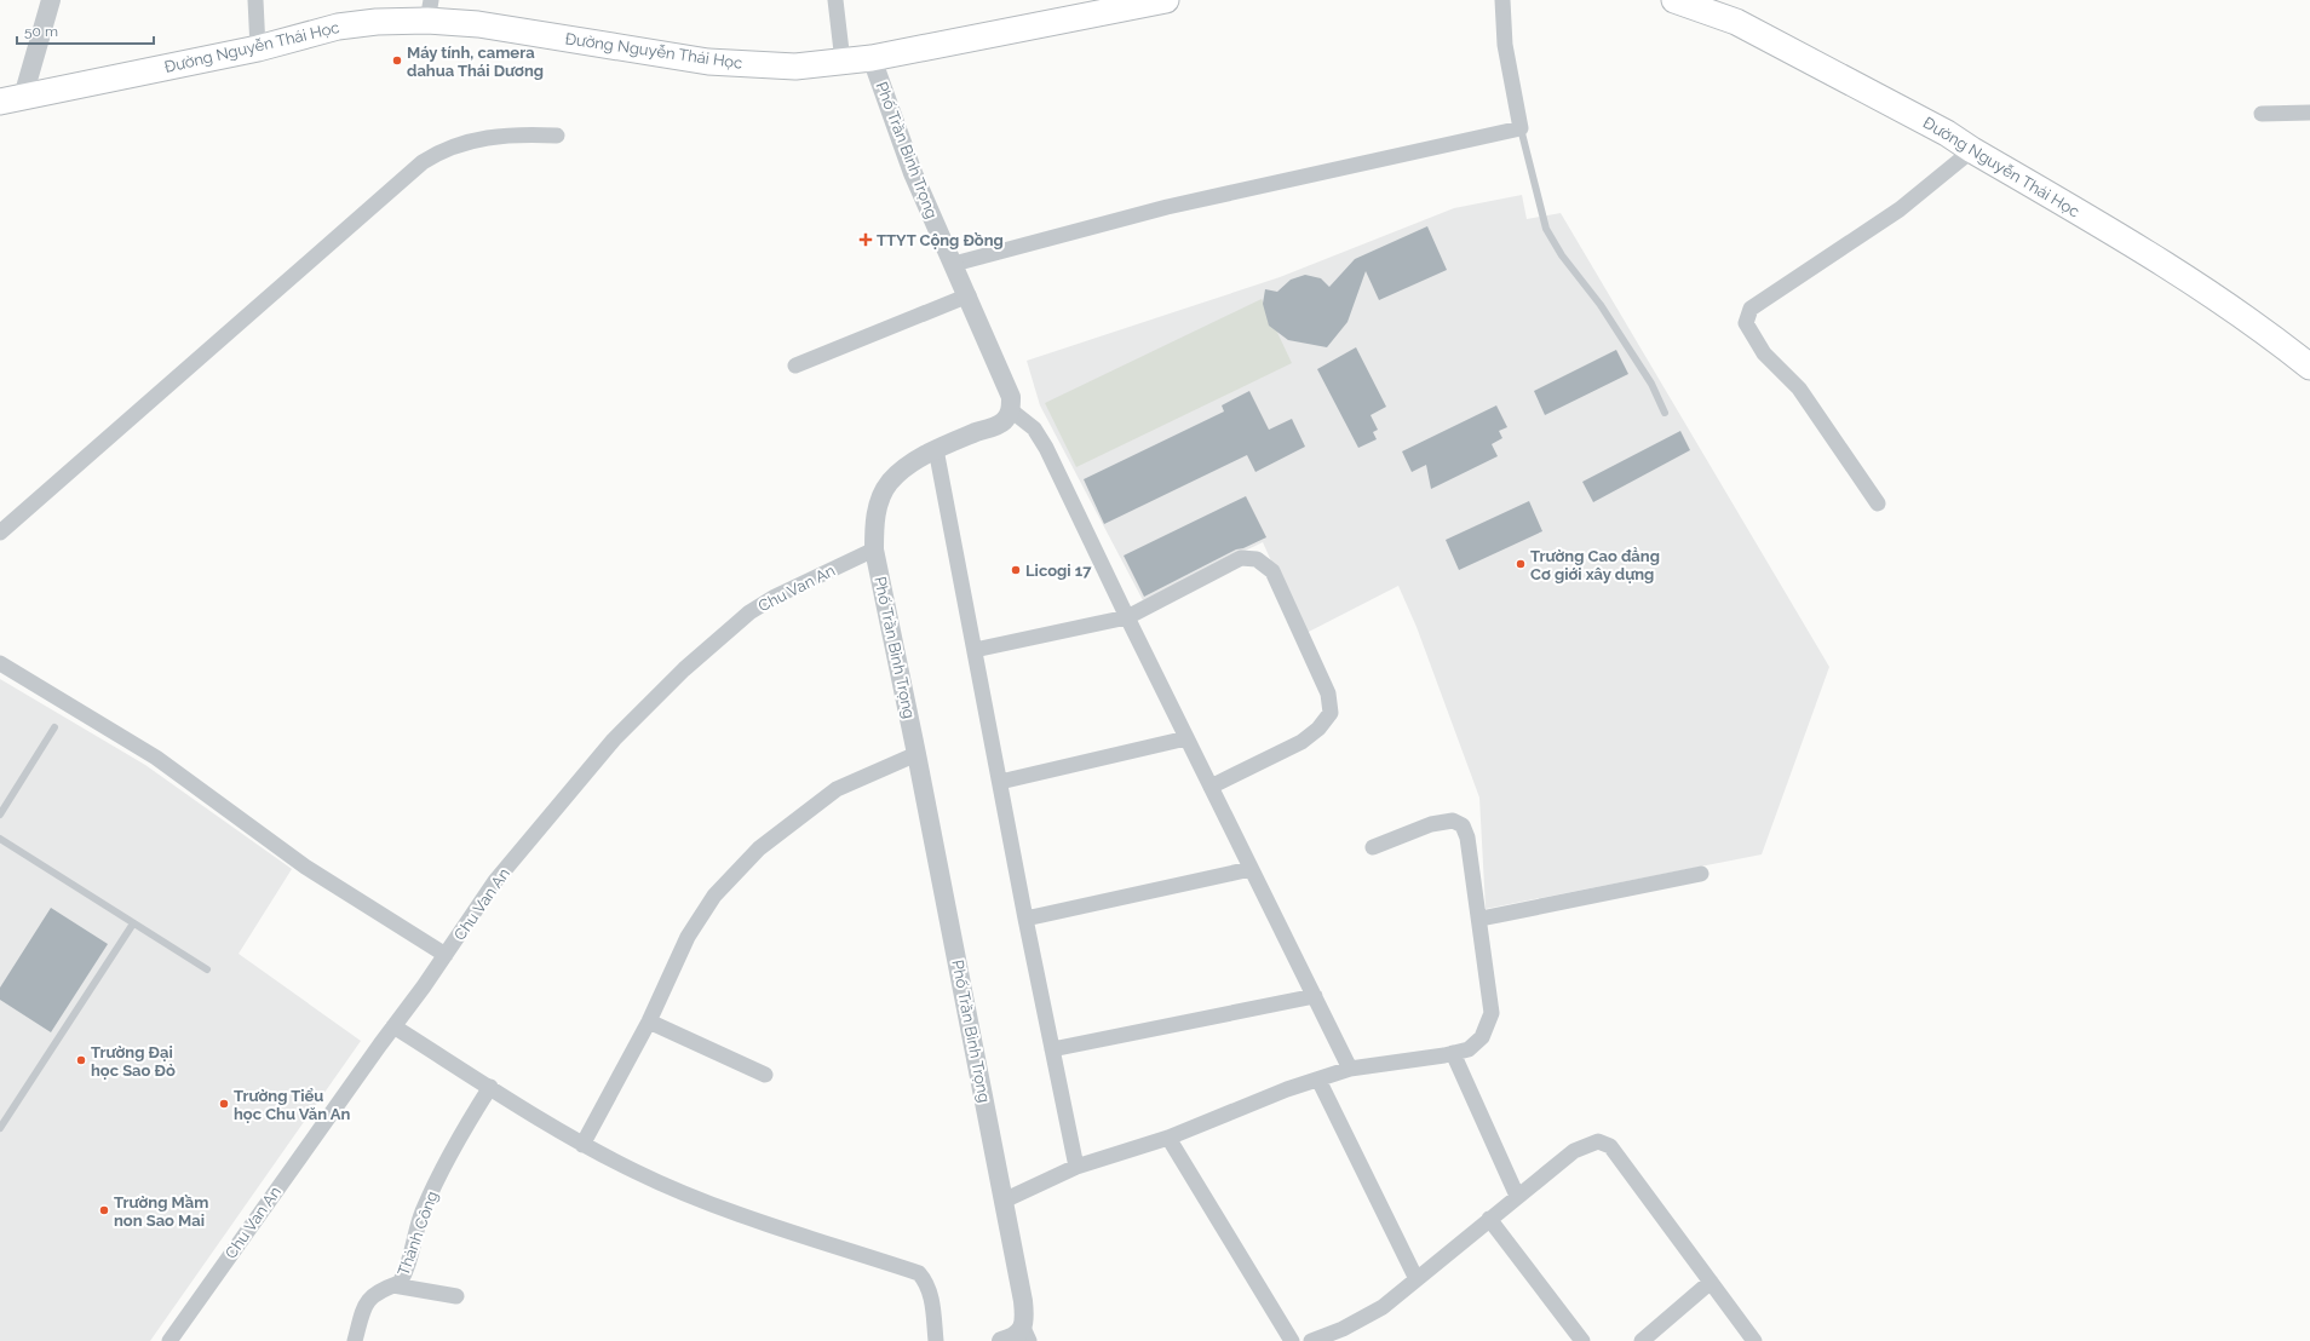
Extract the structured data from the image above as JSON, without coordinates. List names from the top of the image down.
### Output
{
  "streets": {
    "highway": ["Đường Nguyễn Thái Học"],
    "street": ["Phố Trần Bình Trọng", "Chu Van An", "Thành Công"]
  },
  "crossings": [
    ["Đường Nguyễn Thái Học", "Phố Trần Bình Trọng"],
    ["Phố Trần Bình Trọng", "Chu Van An"]
  ],
  "places": {
    "other": [
      "Máy tính, camera dahua Thái Dương",
      "Trường Cao đẳng Cơ giới xây dựng",
      "Licogi 17",
      "Trường Đại học Sao Đỏ",
      "Trường Tiểu học Chu Văn An",
      "Trường Mầm non Sao Mai"
    ],
    "health": ["TTYT Cộng Đồng"]
  },
  "scale_bar": "50 m"
}
